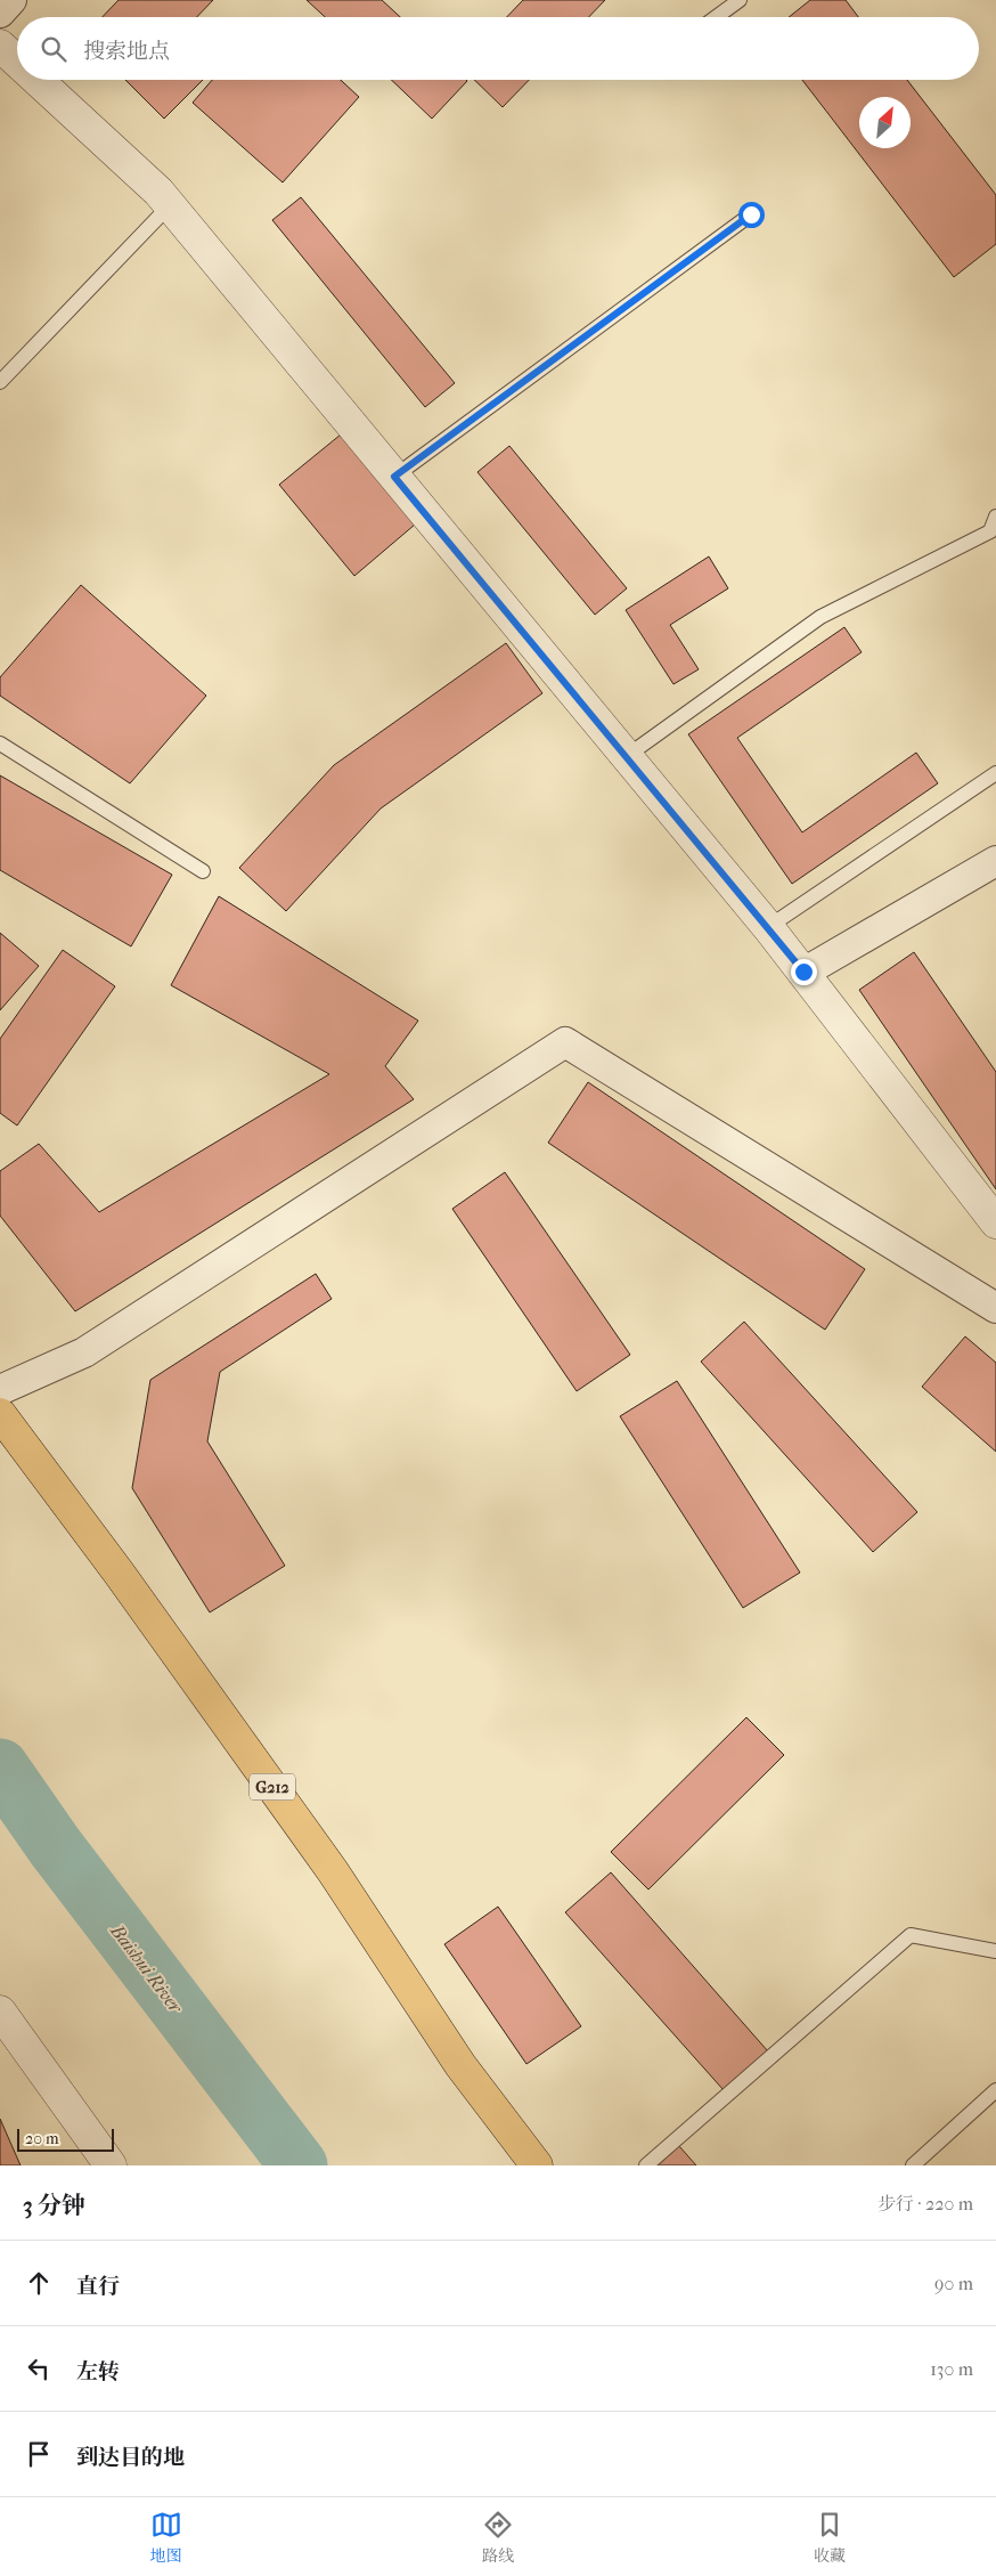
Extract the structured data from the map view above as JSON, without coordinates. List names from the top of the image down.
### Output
{
  "streets": {
    "highway": ["G212"]
  },
  "water": ["Baishui River"],
  "scale_bar": "20 m",
  "north": "top right",
  "page": {
    "search": "搜索地点",
    "scale": "20 m",
    "heading": ["3 分钟", "步行 · 220 m"],
    "list": [
      ["直行", "90 m"],
      ["左转", "130 m"],
      "到达目的地"
    ],
    "nav": ["地图", "路线", "收藏"]
  }
}
